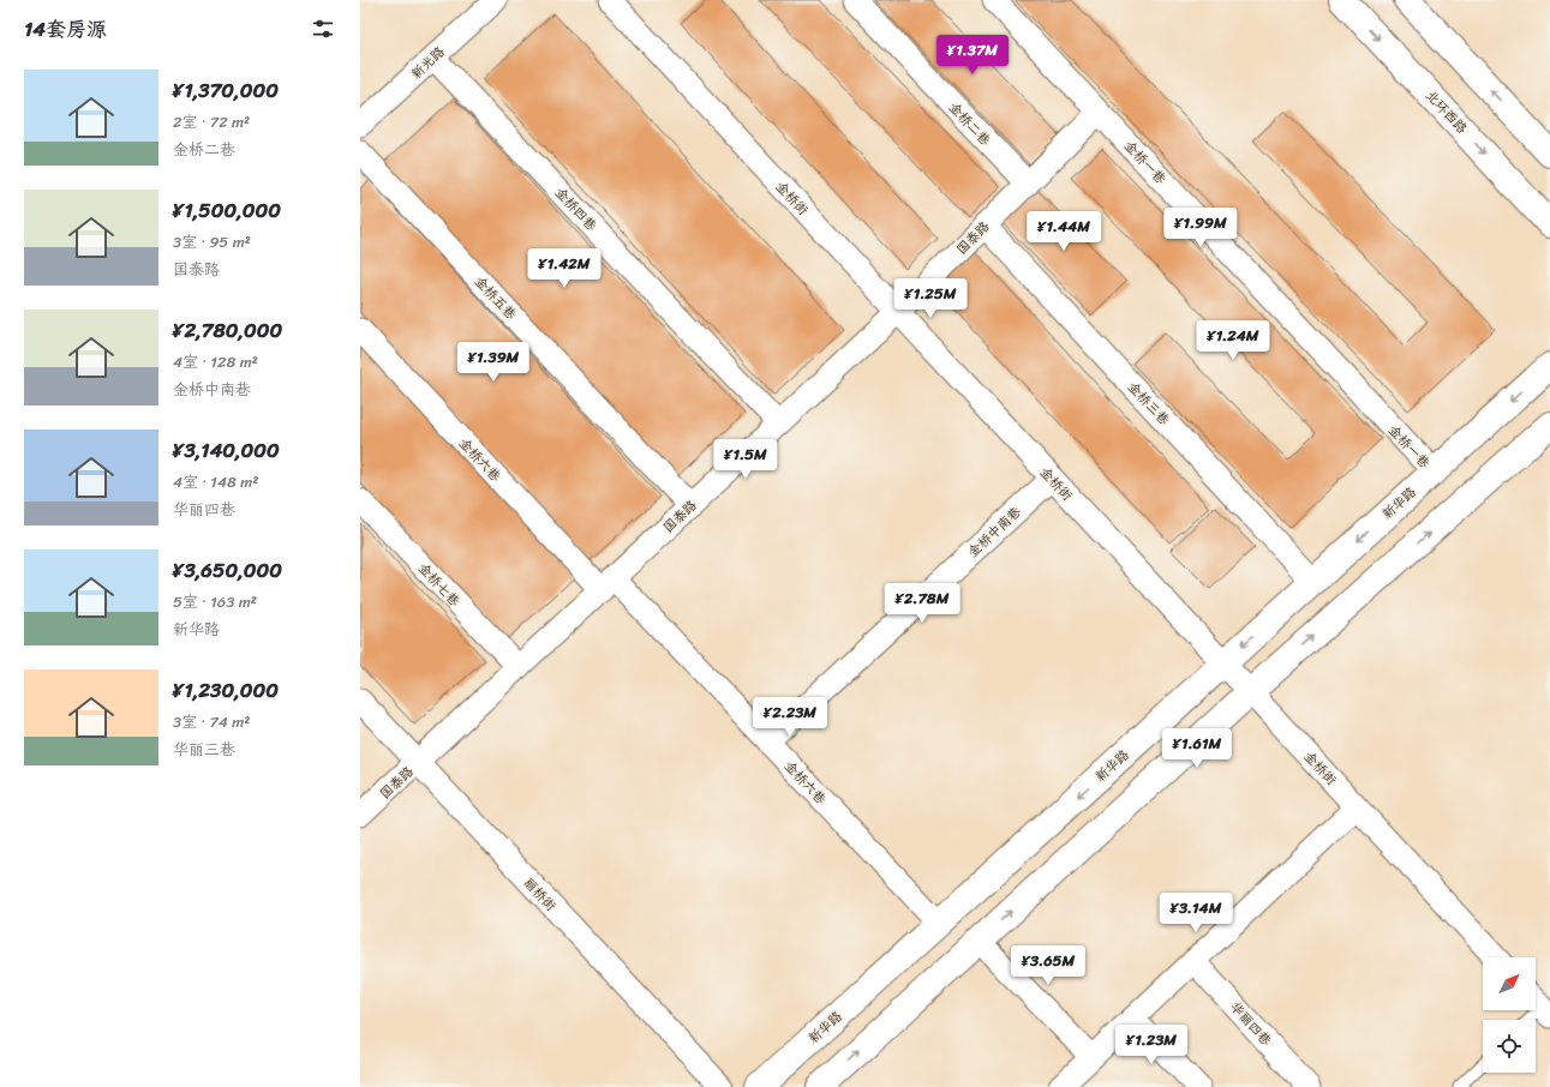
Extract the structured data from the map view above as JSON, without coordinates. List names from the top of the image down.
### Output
{
  "streets": {
    "street": [
      "新光路",
      "北环西路",
      "金桥二巷",
      "金桥一巷",
      "金桥街",
      "金桥四巷",
      "国泰路",
      "金桥五巷",
      "金桥三巷",
      "金桥六巷",
      "新华路",
      "金桥中南巷",
      "金桥七巷",
      "丽桥街",
      "华丽四巷"
    ]
  },
  "crossings": [
    ["新光路", "金桥四巷"],
    ["金桥二巷", "国泰路"],
    ["金桥一巷", "国泰路"],
    ["金桥一巷", "新华路"],
    ["金桥街", "国泰路"],
    ["金桥街", "新华路"],
    ["金桥街", "金桥中南巷"],
    ["金桥四巷", "国泰路"],
    ["国泰路", "金桥五巷"],
    ["国泰路", "金桥三巷"],
    ["国泰路", "金桥六巷"],
    ["国泰路", "金桥七巷"],
    ["国泰路", "丽桥街"],
    ["金桥三巷", "新华路"],
    ["金桥六巷", "新华路"],
    ["金桥六巷", "金桥中南巷"]
  ],
  "north": "top right",
  "page": {
    "heading": "14套房源",
    "price": [
      "¥1.37M",
      "¥1.99M",
      "¥1.44M",
      "¥1.42M",
      "¥1.25M",
      "¥1.24M",
      "¥1.39M",
      "¥1.5M",
      "¥2.78M",
      "¥2.23M",
      "¥1.61M",
      "¥3.14M",
      "¥3.65M",
      "¥1.23M"
    ],
    "list": [
      {
        "name": "¥1,370,000",
        "note": "2室 · 72 m² · 金桥二巷"
      },
      {
        "name": "¥1,500,000",
        "note": "3室 · 95 m² · 国泰路"
      },
      {
        "name": "¥2,780,000",
        "note": "4室 · 128 m² · 金桥中南巷"
      },
      {
        "name": "¥3,140,000",
        "note": "4室 · 148 m² · 华丽四巷"
      },
      {
        "name": "¥3,650,000",
        "note": "5室 · 163 m² · 新华路"
      },
      {
        "name": "¥1,230,000",
        "note": "3室 · 74 m² · 华丽三巷"
      }
    ]
  }
}
